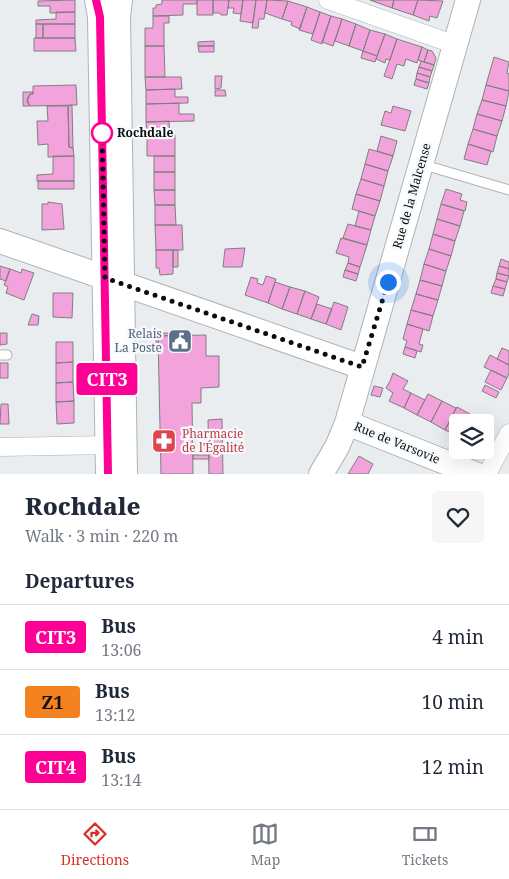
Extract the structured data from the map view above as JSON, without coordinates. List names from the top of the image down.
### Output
{
  "streets": {
    "street": ["Rue de la Malcense", "Rue de Varsovie"]
  },
  "crossings": [
    ["Rue de la Malcense", "Rue de Varsovie"]
  ],
  "places": {
    "other": ["Rochdale"],
    "public building": ["Relais La Poste"],
    "pharmacy": ["Pharmacie de l'Égalité"]
  },
  "lines": ["bus line CIT3"],
  "page": {
    "on_map": "CIT3",
    "heading": [
      ["Rochdale", "Walk · 3 min · 220 m"],
      "Departures"
    ],
    "list": [
      {
        "mark": "CIT3",
        "name": "Bus",
        "note": "13:06",
        "value": "4 min"
      },
      {
        "mark": "Z1",
        "name": "Bus",
        "note": "13:12",
        "value": "10 min"
      },
      {
        "mark": "CIT4",
        "name": "Bus",
        "note": "13:14",
        "value": "12 min"
      }
    ],
    "tabs": ["Directions", "Map", "Tickets"]
  }
}
